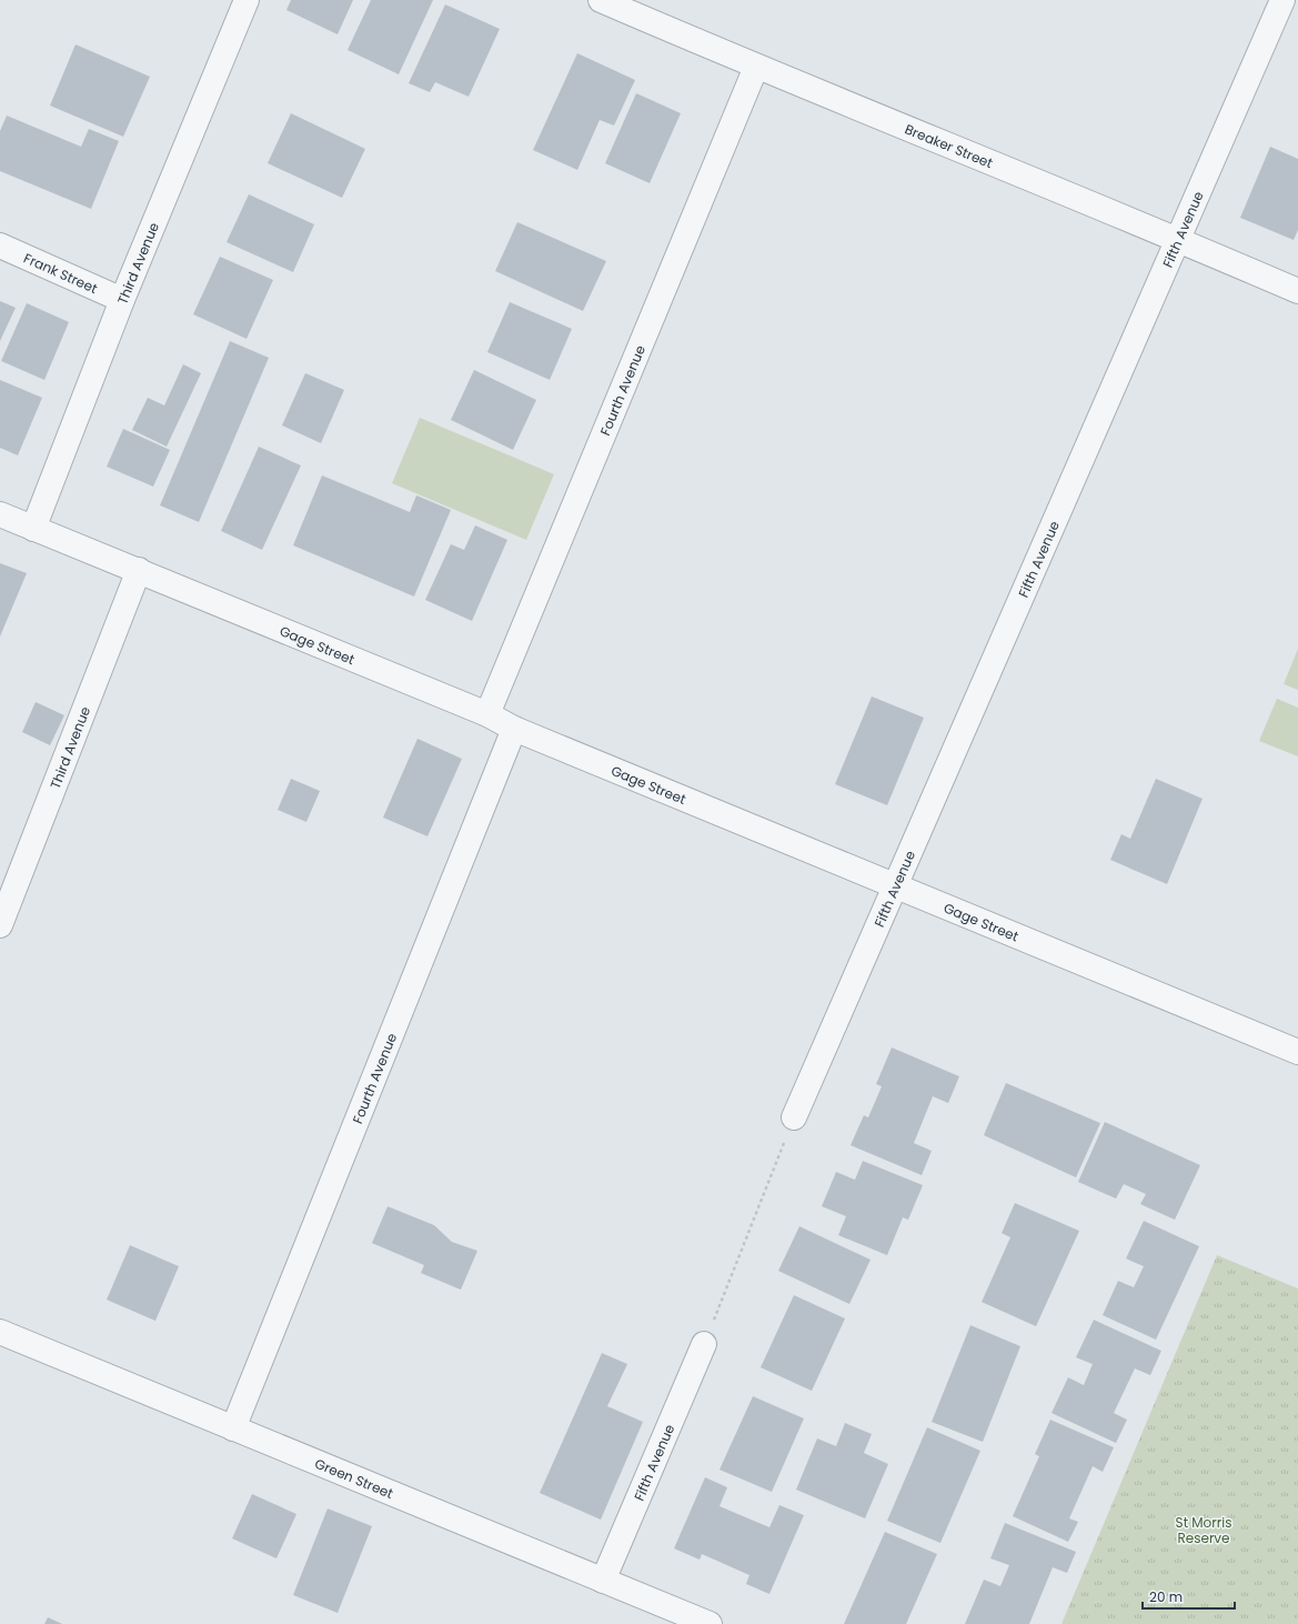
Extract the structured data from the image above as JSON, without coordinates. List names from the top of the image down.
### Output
{
  "streets": {
    "street": [
      "Breaker Street",
      "Fifth Avenue",
      "Third Avenue",
      "Frank Street",
      "Fourth Avenue",
      "Gage Street",
      "Green Street"
    ]
  },
  "crossings": [
    ["Breaker Street", "Fifth Avenue"],
    ["Breaker Street", "Fourth Avenue"],
    ["Fifth Avenue", "Gage Street"],
    ["Fifth Avenue", "Green Street"],
    ["Third Avenue", "Frank Street"],
    ["Third Avenue", "Gage Street"],
    ["Fourth Avenue", "Gage Street"],
    ["Fourth Avenue", "Green Street"]
  ],
  "parks": ["St Morris Reserve"],
  "scale_bar": "20 m"
}
